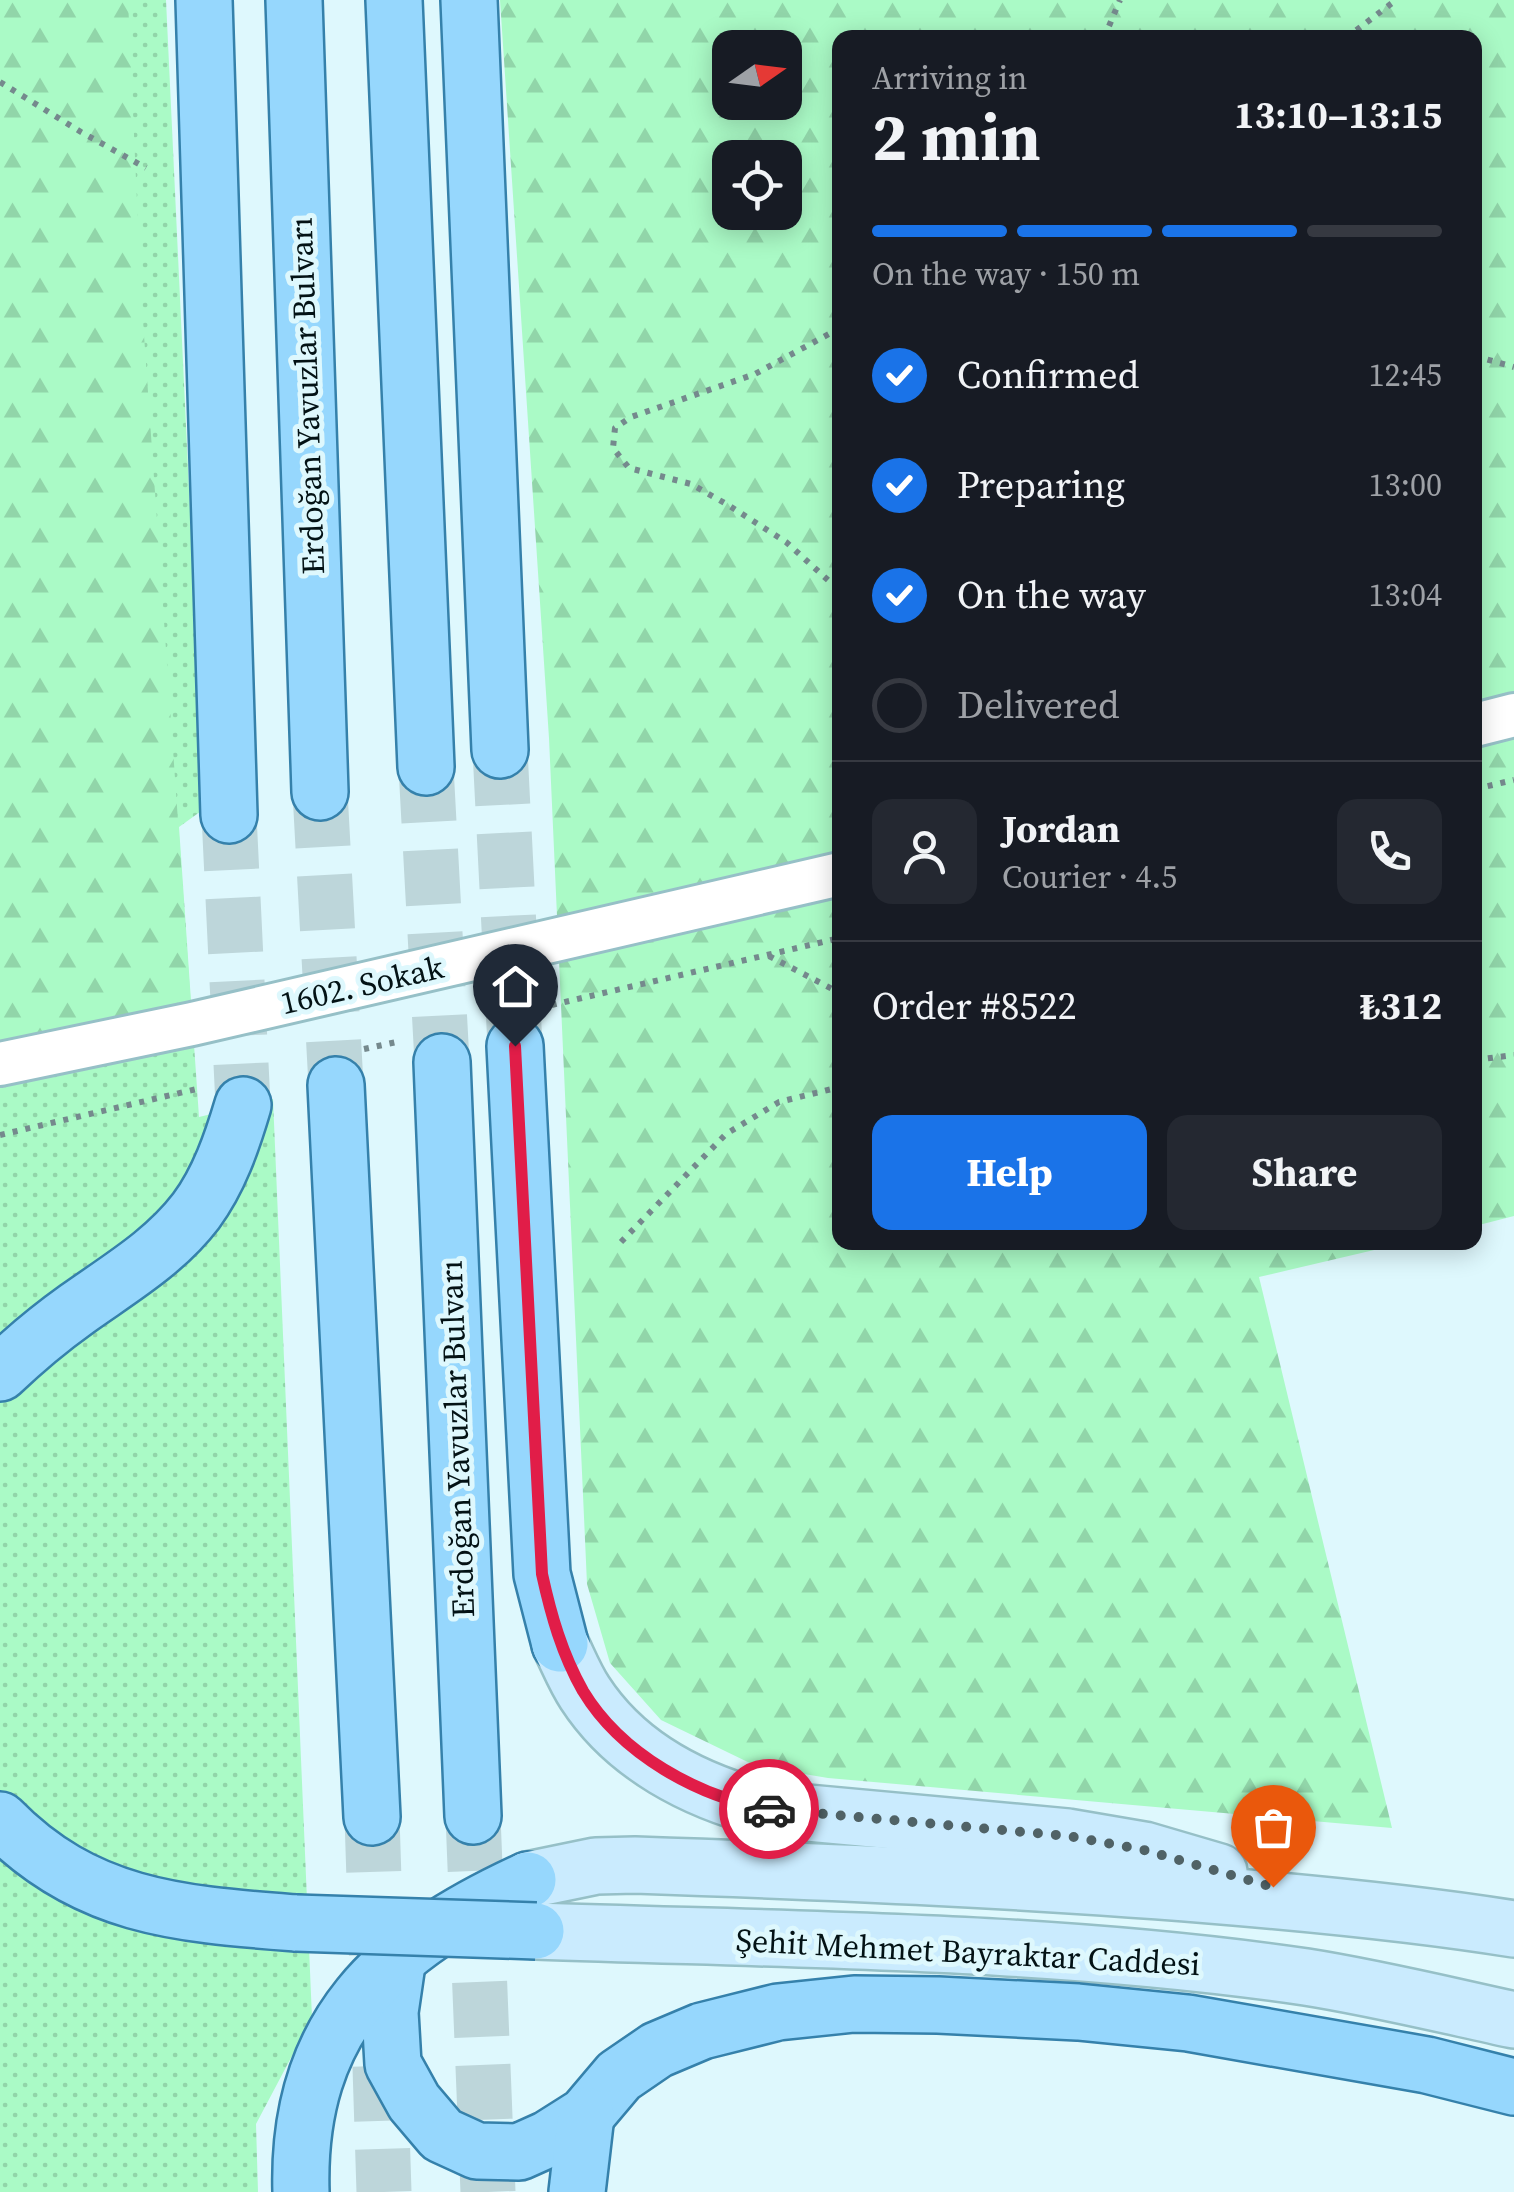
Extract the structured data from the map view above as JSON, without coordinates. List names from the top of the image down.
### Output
{
  "streets": {
    "main road": ["Erdoğan Yavuzlar Bulvarı", "Şehit Mehmet Bayraktar Caddesi"],
    "street": ["1602. Sokak"]
  },
  "north": "right",
  "page": {
    "heading": ["2 min", "Arriving in", "13:10–13:15"],
    "panel": [
      "Jordan",
      "Courier · 4.5",
      "Order #8522",
      "₺312"
    ],
    "bar": "On the way · 150 m",
    "list": [
      ["Confirmed", "12:45"],
      ["Preparing", "13:00"],
      ["On the way", "13:04"],
      "Delivered"
    ],
    "buttons": ["Help", "Share"]
  }
}
